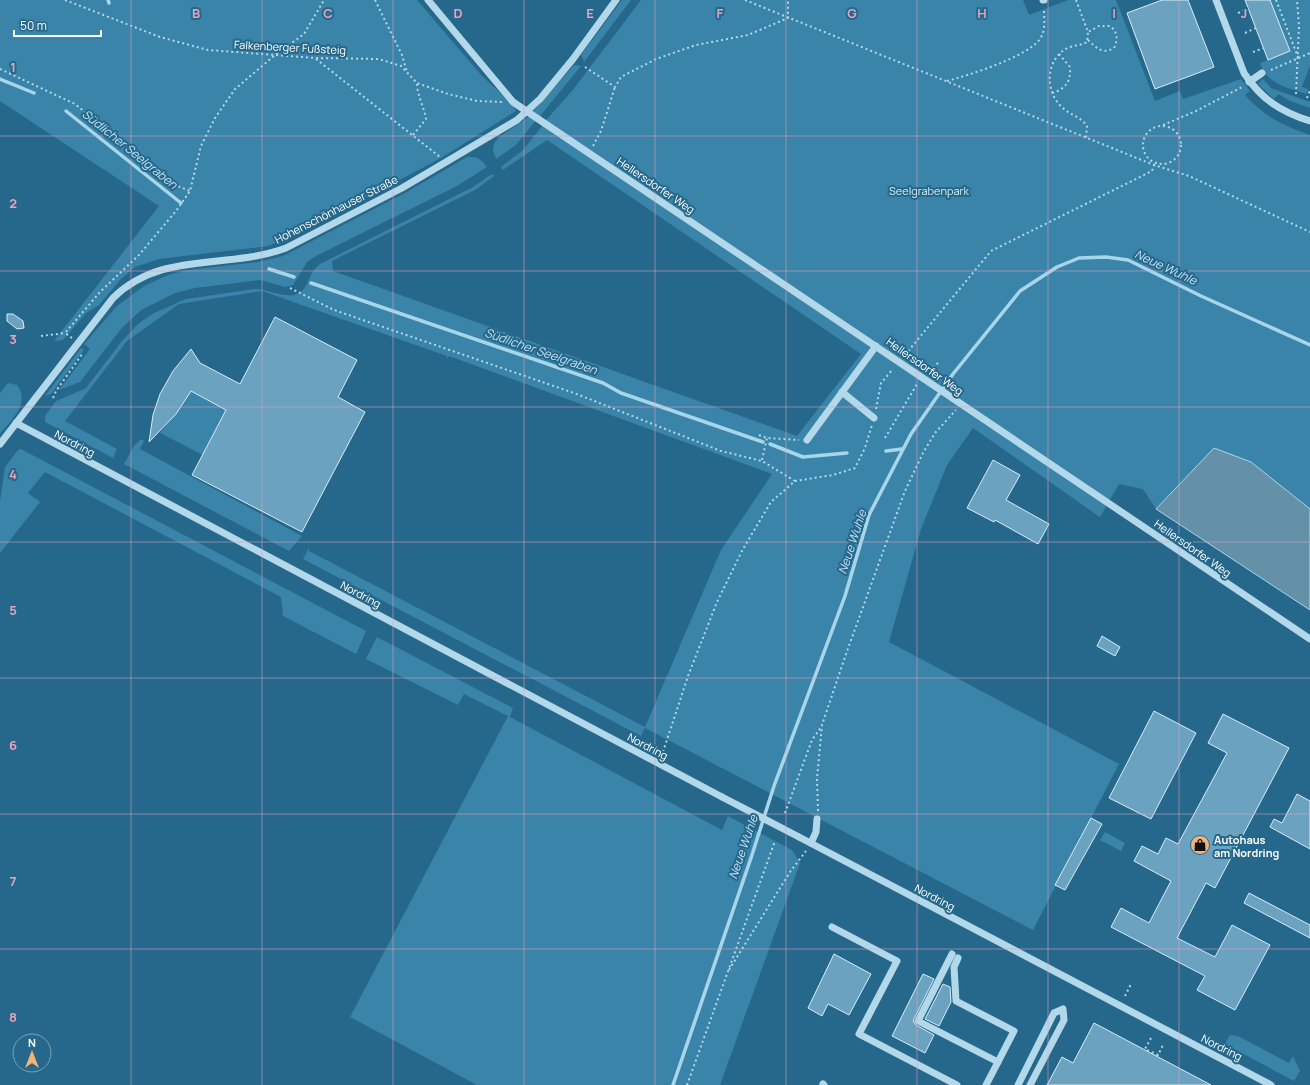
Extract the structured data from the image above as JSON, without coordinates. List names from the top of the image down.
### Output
{
  "streets": {
    "street": ["Hellersdorfer Weg", "Hohenschönhauser Straße", "Nordring"],
    "path": ["Falkenberger Fußsteig"]
  },
  "crossings": [
    ["Falkenberger Fußsteig", "Hellersdorfer Weg"],
    ["Hellersdorfer Weg", "Hohenschönhauser Straße"],
    ["Hohenschönhauser Straße", "Nordring"]
  ],
  "water": ["Südlicher Seelgraben", "Neue Wuhle"],
  "parks": ["Seelgrabenpark"],
  "places": {
    "shop": ["Autohaus am Nordring"]
  },
  "scale_bar": "50 m",
  "north": "top",
  "grid": {
    "columns": [
      "B",
      "C",
      "D",
      "E",
      "F",
      "G",
      "H",
      "I",
      "J"
    ],
    "rows": [
      "1",
      "2",
      "3",
      "4",
      "5",
      "6",
      "7",
      "8"
    ]
  }
}
